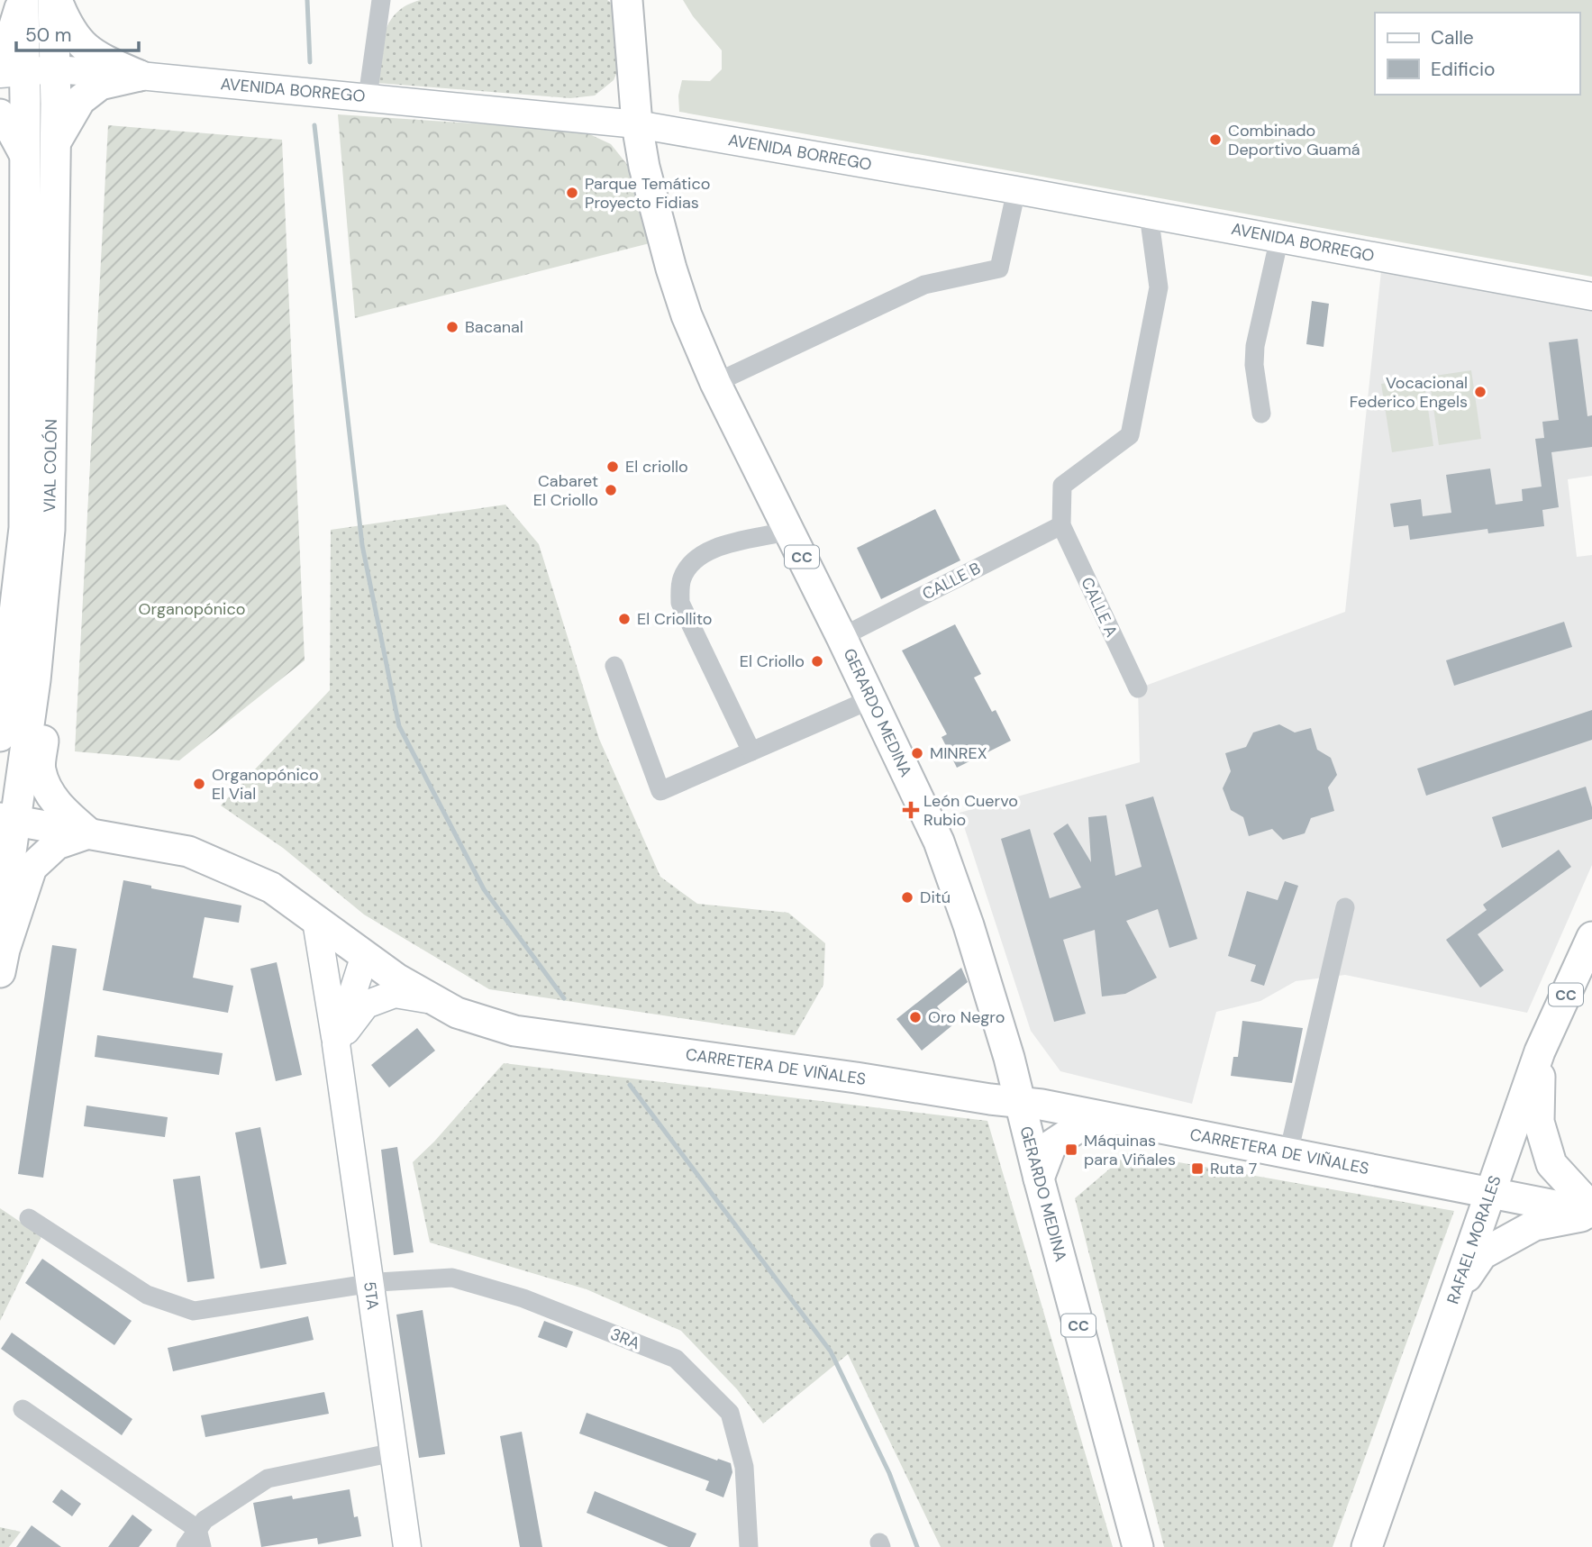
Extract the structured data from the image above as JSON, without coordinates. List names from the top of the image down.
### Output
{
  "streets": {
    "main road": [
      "AVENIDA BORREGO",
      "VIAL COLÓN",
      "CC",
      "GERARDO MEDINA",
      "CARRETERA DE VIÑALES",
      "RAFAEL MORALES",
      "5TA"
    ],
    "street": ["CALLE B", "CALLE A", "3RA"]
  },
  "crossings": [
    ["AVENIDA BORREGO", "VIAL COLÓN"],
    ["AVENIDA BORREGO", "GERARDO MEDINA"],
    ["VIAL COLÓN", "CARRETERA DE VIÑALES"],
    ["CALLE B", "CALLE A"],
    ["CALLE B", "GERARDO MEDINA"],
    ["GERARDO MEDINA", "CARRETERA DE VIÑALES"],
    ["CARRETERA DE VIÑALES", "RAFAEL MORALES"],
    ["CARRETERA DE VIÑALES", "5TA"],
    ["5TA", "3RA"]
  ],
  "parks": ["Organopónico"],
  "places": {
    "other": [
      "Combinado Deportivo Guamá",
      "Parque Temático Proyecto Fidias",
      "Bacanal",
      "Vocacional Federico Engels",
      "El criollo",
      "Cabaret El Criollo",
      "El Criollito",
      "El Criollo",
      "MINREX",
      "Organopónico El Vial",
      "Ditú",
      "Oro Negro"
    ],
    "health": ["León Cuervo Rubio"],
    "transit": ["Máquinas para Viñales", "Ruta 7"]
  },
  "legend": ["Calle", "Edificio"],
  "scale_bar": "50 m"
}
